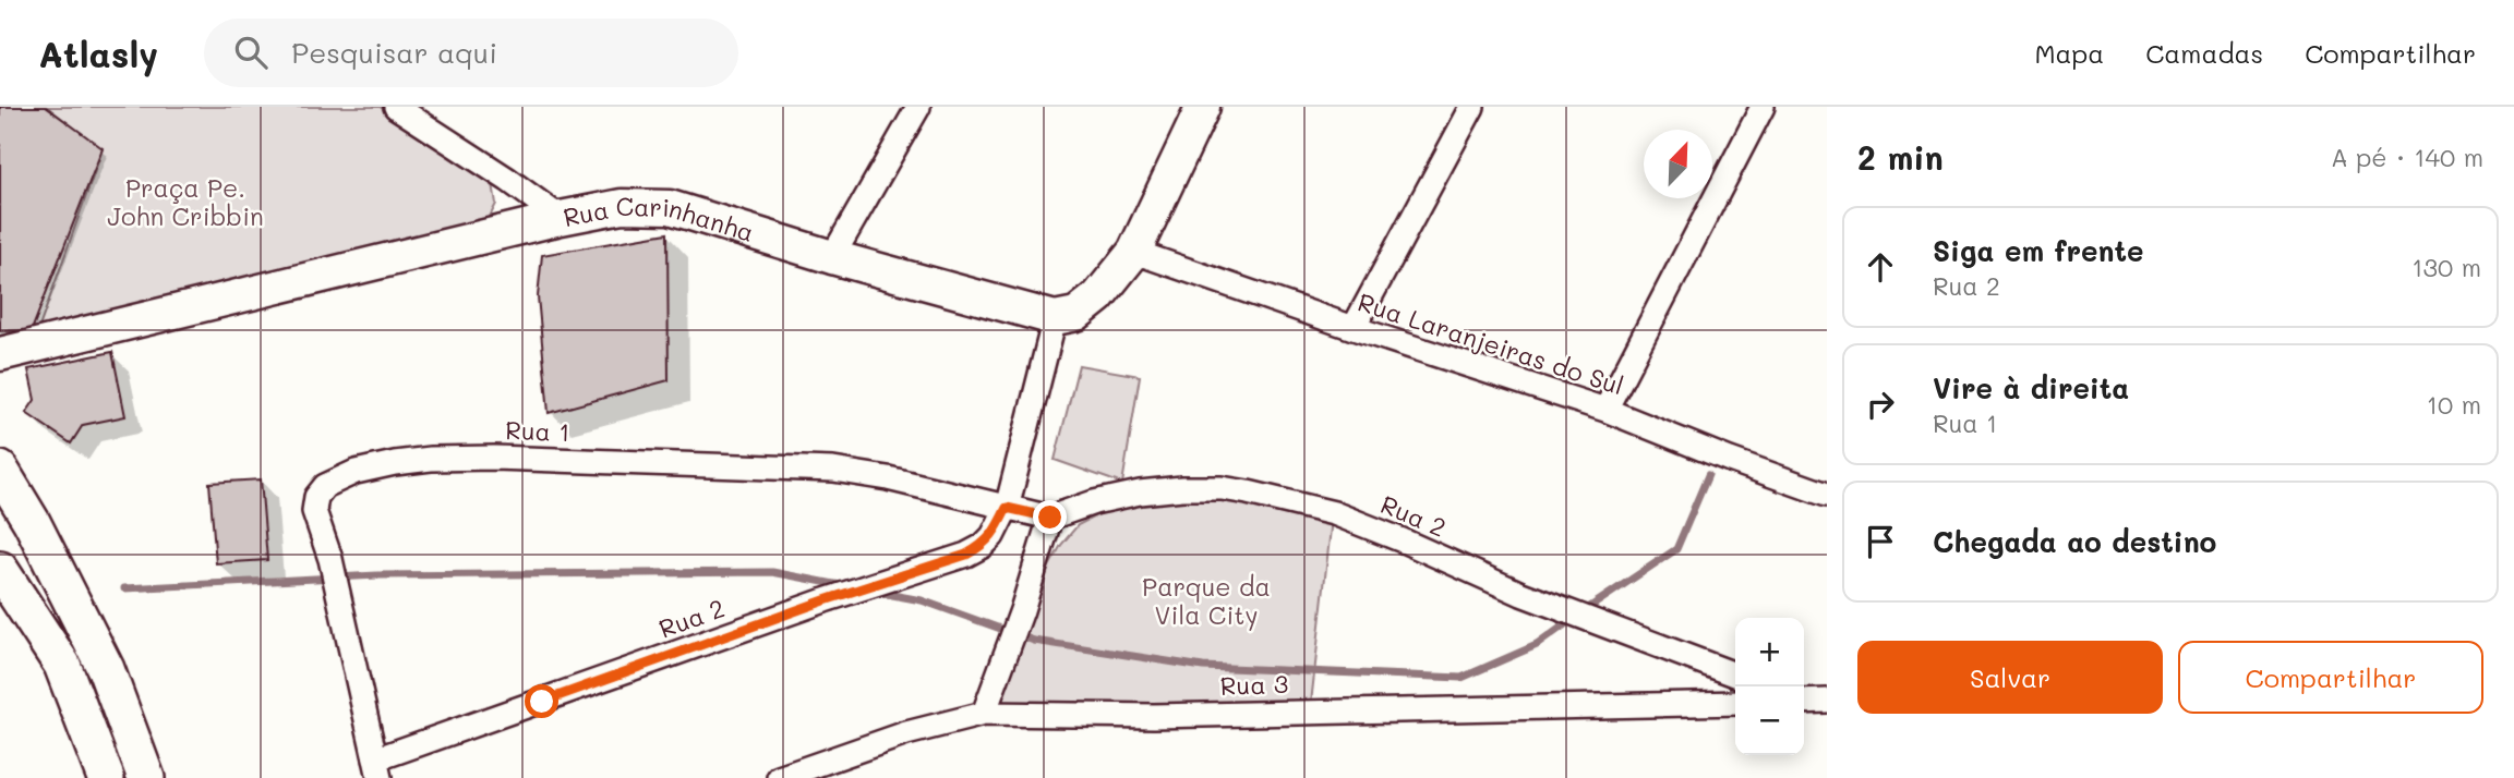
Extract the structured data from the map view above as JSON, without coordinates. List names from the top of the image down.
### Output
{
  "streets": {
    "street": [
      "Rua Carinhanha",
      "Rua Laranjeiras do Sul",
      "Rua 1",
      "Rua 2",
      "Rua 3"
    ]
  },
  "crossings": [
    ["Rua Carinhanha", "Rua 2"],
    ["Rua 1", "Rua 2"]
  ],
  "parks": ["Praça Pe. John Cribbin", "Parque da Vila City"],
  "north": "top right",
  "page": {
    "header": "Atlasly",
    "search": "Pesquisar aqui",
    "nav": ["Mapa", "Camadas", "Compartilhar"],
    "heading": ["2 min", "A pé · 140 m"],
    "list": [
      ["Siga em frente", "Rua 2", "130 m"],
      ["Vire à direita", "Rua 1", "10 m"],
      "Chegada ao destino"
    ],
    "map_buttons": ["+", "−"],
    "buttons": ["Salvar", "Compartilhar"]
  }
}
